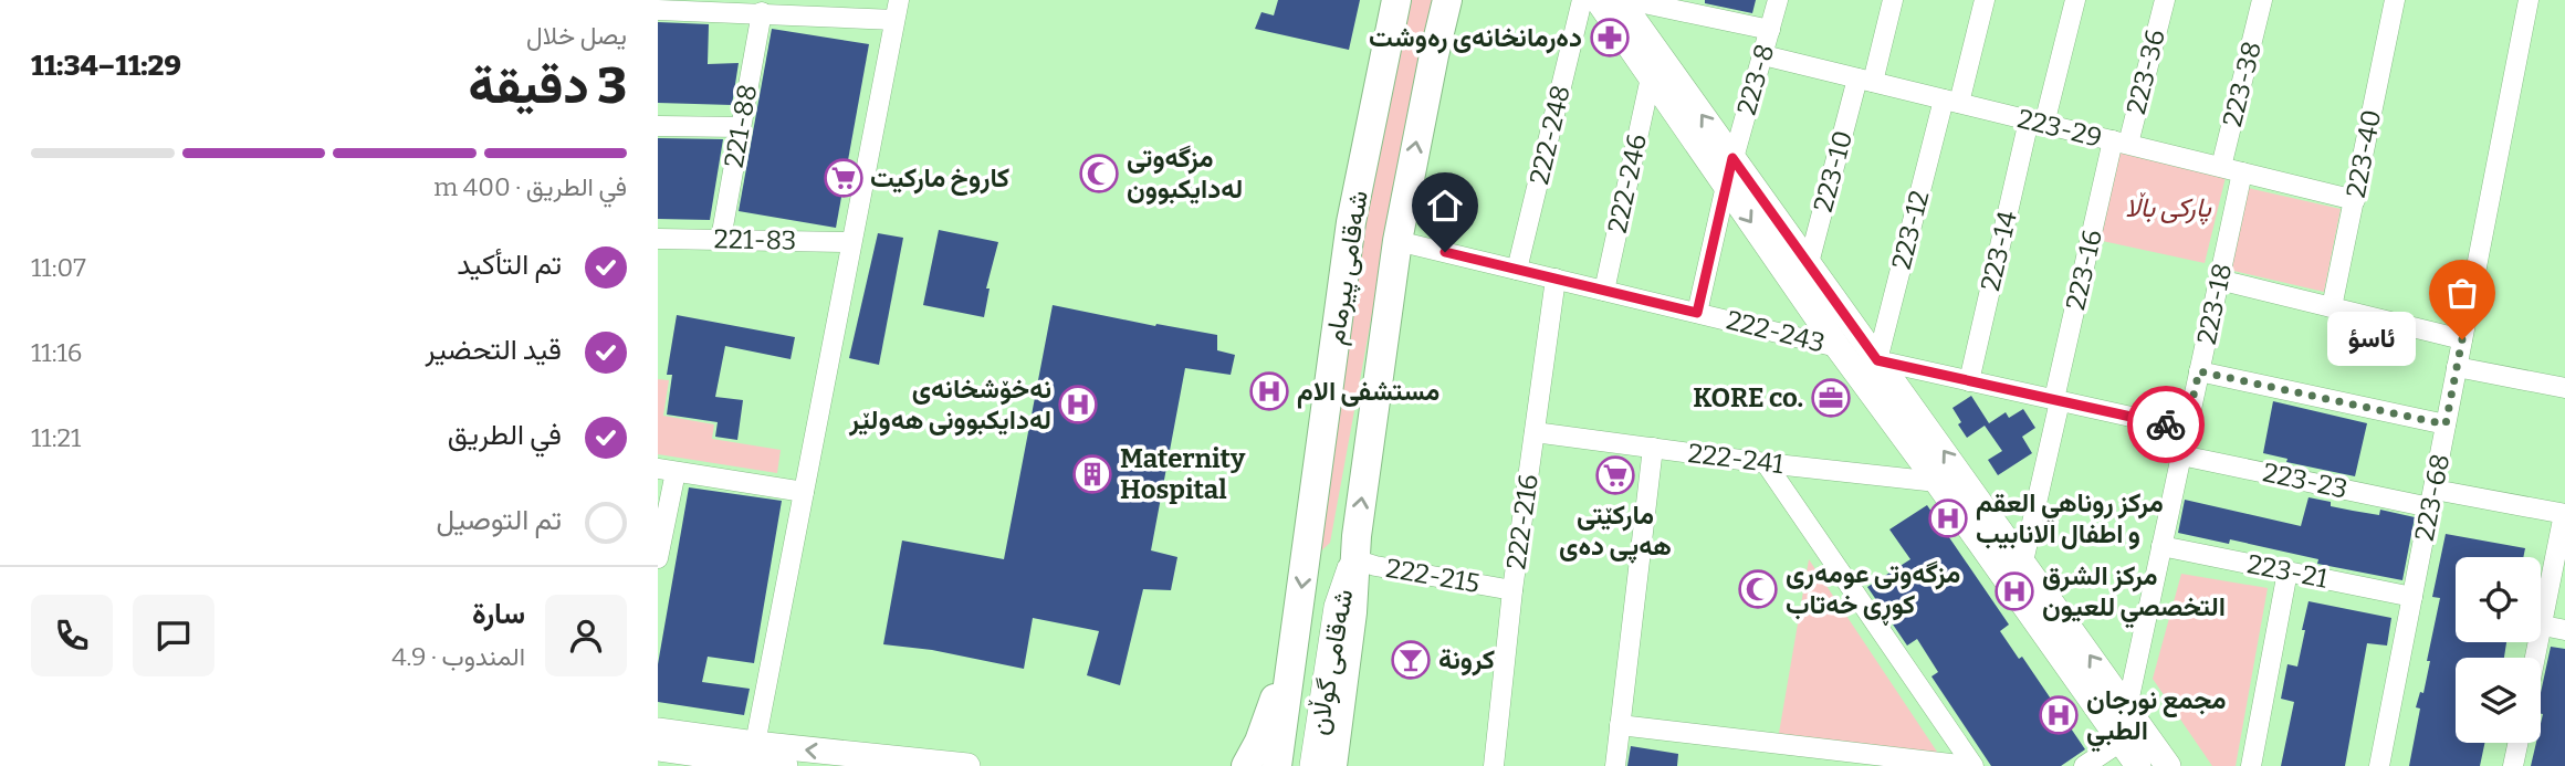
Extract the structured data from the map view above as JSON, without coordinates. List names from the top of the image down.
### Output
{
  "streets": {
    "highway": ["شەقامی پیرمام"],
    "main road": ["شەقامی گوڵان"],
    "street": [
      "223-36",
      "223-8",
      "223-38",
      "221-88",
      "223-29",
      "222-248",
      "223-40",
      "223-10",
      "222-246",
      "223-12",
      "221-83",
      "223-14",
      "223-16",
      "223-18",
      "222-243",
      "222-241",
      "223-23",
      "223-68",
      "222-216",
      "223-21",
      "222-215"
    ]
  },
  "crossings": [
    ["223-36", "223-29"],
    ["223-36", "223-16"],
    ["223-8", "223-29"],
    ["223-8", "222-243"],
    ["223-38", "223-29"],
    ["221-88", "221-83"],
    ["223-29", "223-40"],
    ["223-29", "223-10"],
    ["223-29", "223-12"],
    ["223-29", "223-14"],
    ["223-29", "223-16"],
    ["223-29", "223-18"],
    ["222-248", "222-243"],
    ["222-246", "222-243"],
    ["شەقامی پیرمام", "222-243"],
    ["شەقامی پیرمام", "222-215"],
    ["شەقامی پیرمام", "شەقامی گوڵان"],
    ["223-18", "223-23"],
    ["223-18", "223-21"],
    ["222-243", "222-216"],
    ["222-241", "222-216"],
    ["223-23", "223-68"],
    ["223-68", "223-21"],
    ["222-216", "222-215"],
    ["222-215", "شەقامی گوڵان"]
  ],
  "parks": ["پارکی باڵا"],
  "places": {
    "pharmacy": ["دەرمانخانەی رەوشت"],
    "mosque": ["مزگەوتی لەدایکبوون", "مزگەوتی عومەری کوڕی خەتاب"],
    "supermarket": ["كاروخ ماركیت", "مارکێتی هەپی دەی"],
    "other": ["ئاسؤ"],
    "hospital": [
      "مستشفى الام",
      "نەخۆشخانەی لەدایکبوونی هەولێر",
      "مركز روناهي العقم و اطفال الانابيب",
      "مركز الشرق التخصصي للعيون",
      "مجمع نورجان الطبي"
    ],
    "office": ["KORE co."],
    "building": ["Maternity Hospital"],
    "bar": ["كرونة"]
  },
  "page": {
    "heading": ["3 دقيقة", "يصل خلال", "11:29–11:34"],
    "panel": ["سارة", "المندوب · 4.9"],
    "bar": "في الطريق · 400 m",
    "list": [
      ["تم التأكيد", "11:07"],
      ["قيد التحضير", "11:16"],
      ["في الطريق", "11:21"],
      "تم التوصيل"
    ],
    "bubble": "ئاسؤ"
  }
}
